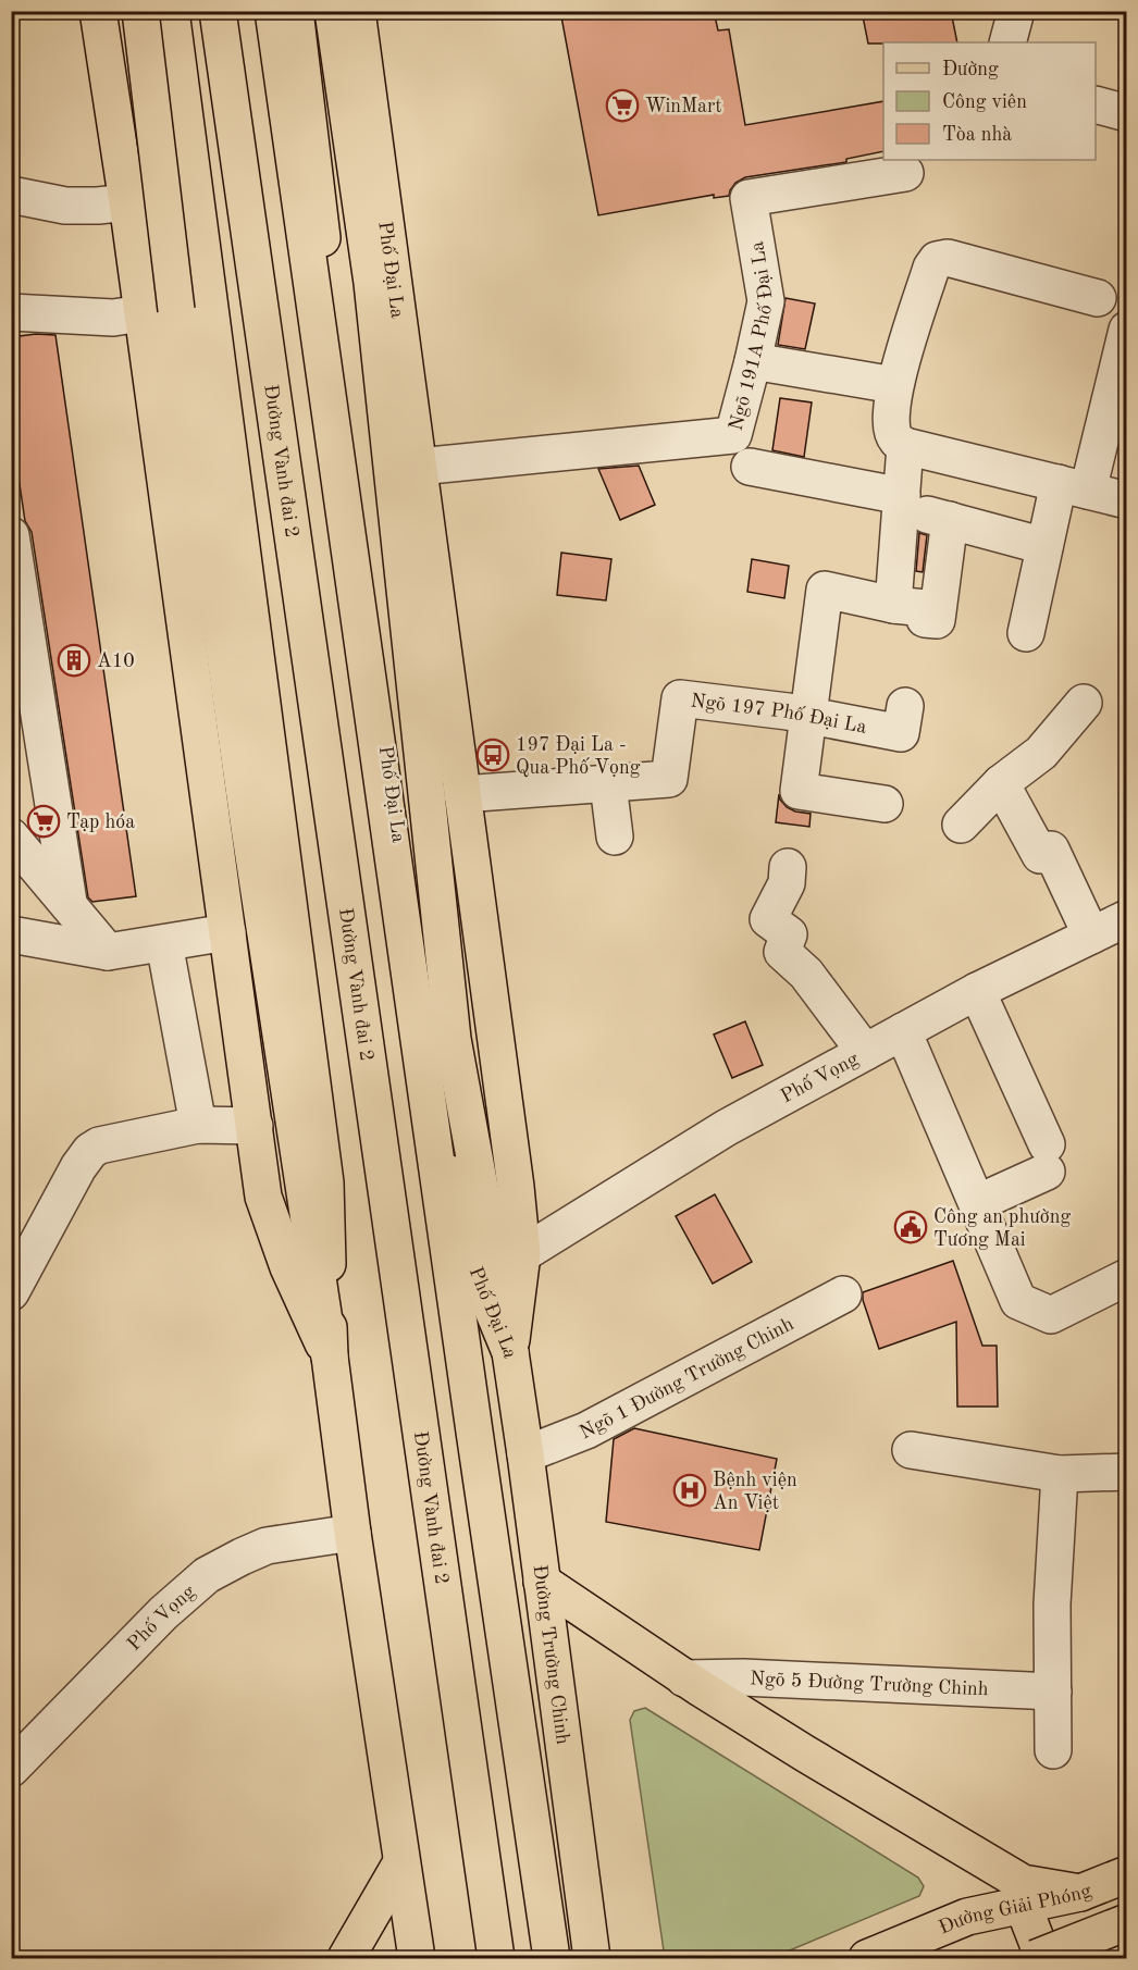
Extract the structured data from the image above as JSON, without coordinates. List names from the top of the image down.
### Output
{
  "streets": {
    "main road": [
      "Phố Đại La",
      "Đường Vành đai 2",
      "Đường Trường Chinh",
      "Đường Giải Phóng"
    ],
    "street": [
      "Ngõ 191A Phố Đại La",
      "Ngõ 197 Phố Đại La",
      "Phố Vọng",
      "Ngõ 1 Đường Trường Chinh",
      "Ngõ 5 Đường Trường Chinh"
    ]
  },
  "crossings": [
    ["Phố Đại La", "Ngõ 191A Phố Đại La"],
    ["Phố Đại La", "Ngõ 197 Phố Đại La"],
    ["Phố Đại La", "Phố Vọng"],
    ["Phố Đại La", "Đường Trường Chinh"],
    ["Ngõ 1 Đường Trường Chinh", "Đường Trường Chinh"]
  ],
  "places": {
    "supermarket": ["WinMart", "Tạp hóa"],
    "building": ["A10"],
    "bus stop": ["197 Đại La - Qua Phố Vọng"],
    "public building": ["Công an phường Tương Mai"],
    "hospital": ["Bệnh viện An Việt"]
  },
  "legend": ["Đường", "Công viên", "Tòa nhà"]
}
